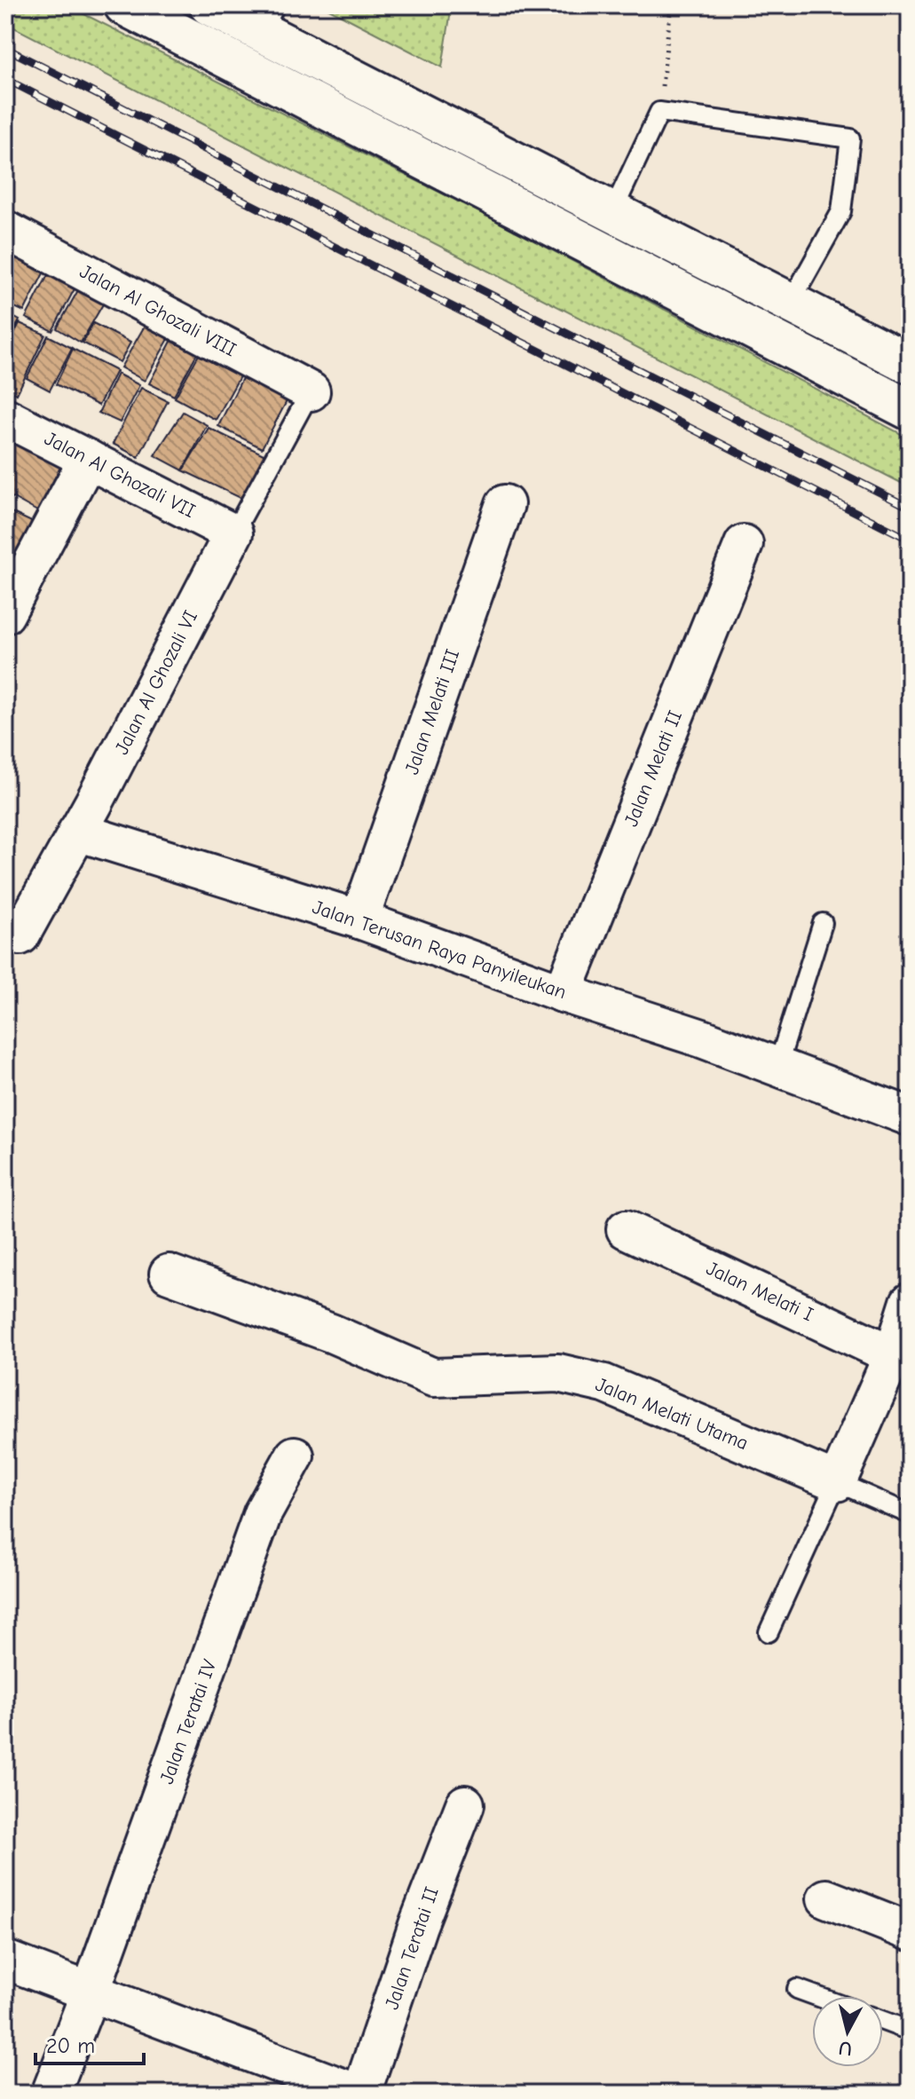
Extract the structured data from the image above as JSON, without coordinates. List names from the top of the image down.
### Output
{
  "streets": {
    "street": [
      "Jalan Al Ghozali VIII",
      "Jalan Al Ghozali VII",
      "Jalan Al Ghozali VI",
      "Jalan Melati III",
      "Jalan Melati II",
      "Jalan Terusan Raya Panyileukan",
      "Jalan Melati I",
      "Jalan Melati Utama",
      "Jalan Teratai IV",
      "Jalan Teratai II"
    ]
  },
  "crossings": [
    ["Jalan Al Ghozali VII", "Jalan Al Ghozali VI"],
    ["Jalan Al Ghozali VI", "Jalan Terusan Raya Panyileukan"],
    ["Jalan Melati III", "Jalan Terusan Raya Panyileukan"],
    ["Jalan Melati II", "Jalan Terusan Raya Panyileukan"]
  ],
  "scale_bar": "20 m",
  "north": "bottom"
}
